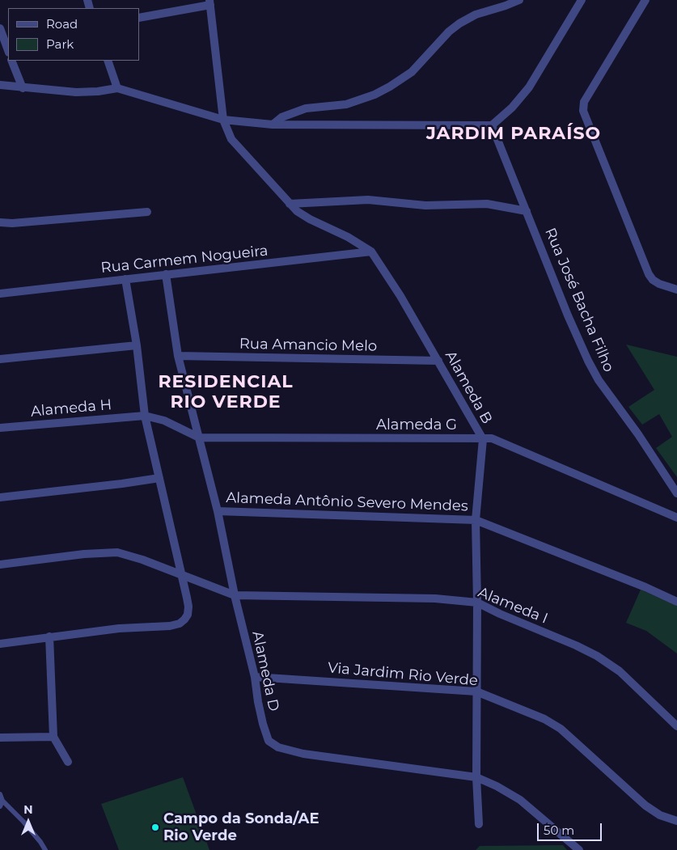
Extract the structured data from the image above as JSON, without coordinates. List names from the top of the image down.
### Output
{
  "streets": {
    "street": [
      "Rua Carmem Nogueira",
      "Rua José Bacha Filho",
      "Rua Amancio Melo",
      "Alameda B",
      "Alameda H",
      "Alameda G",
      "Alameda Antônio Severo Mendes",
      "Alameda I",
      "Alameda D",
      "Via Jardim Rio Verde"
    ]
  },
  "crossings": [
    ["Rua Carmem Nogueira", "Alameda B"],
    ["Rua Carmem Nogueira", "Alameda D"],
    ["Rua Amancio Melo", "Alameda B"],
    ["Rua Amancio Melo", "Alameda D"],
    ["Alameda B", "Alameda G"],
    ["Alameda B", "Alameda Antônio Severo Mendes"],
    ["Alameda B", "Alameda I"],
    ["Alameda B", "Alameda D"],
    ["Alameda B", "Via Jardim Rio Verde"],
    ["Alameda H", "Alameda G"],
    ["Alameda G", "Alameda D"],
    ["Alameda Antônio Severo Mendes", "Alameda D"],
    ["Alameda I", "Alameda D"],
    ["Alameda D", "Via Jardim Rio Verde"]
  ],
  "districts": ["JARDIM PARAÍSO", "RESIDENCIAL RIO VERDE"],
  "places": ["Campo da Sonda/AE Rio Verde"],
  "legend": ["Road", "Park"],
  "scale_bar": "50 m",
  "north": "top"
}
